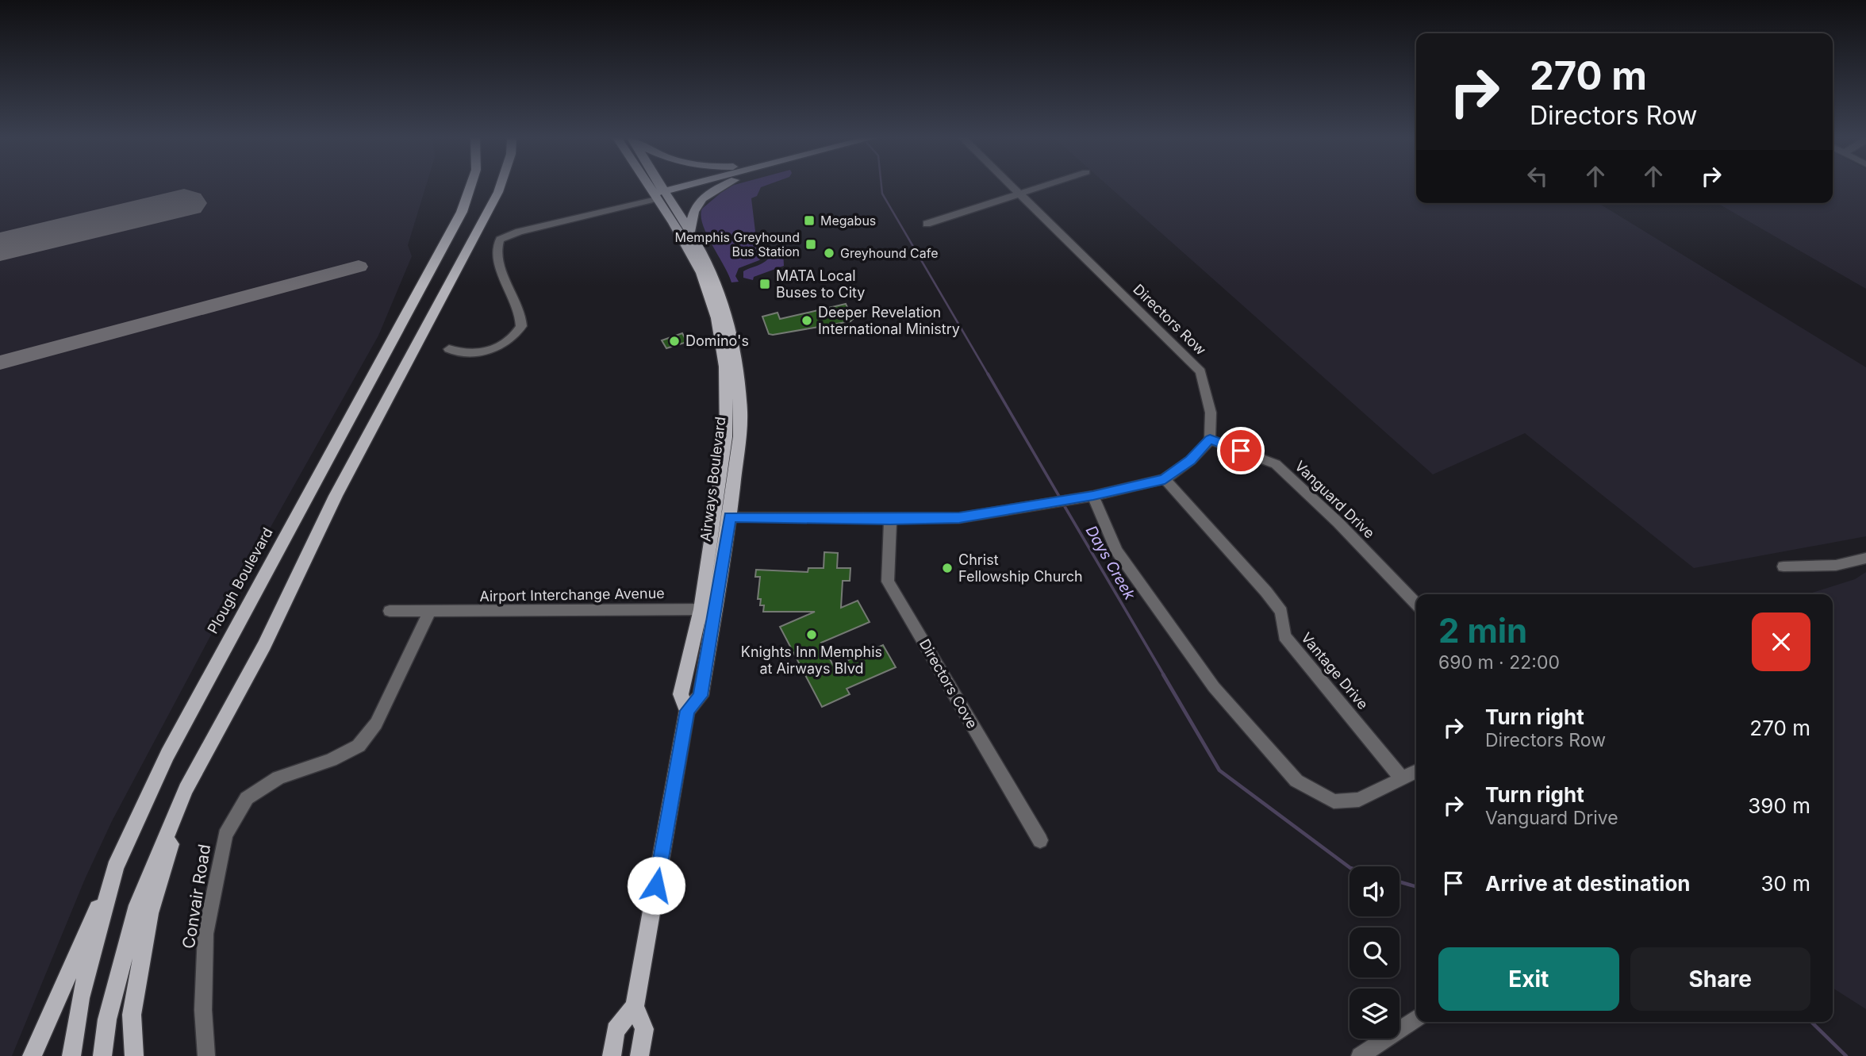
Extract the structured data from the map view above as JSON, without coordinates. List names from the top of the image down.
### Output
{
  "streets": {
    "main road": ["Airways Boulevard", "Plough Boulevard"],
    "street": [
      "Directors Row",
      "Vanguard Drive",
      "Airport Interchange Avenue",
      "Vantage Drive",
      "Directors Cove",
      "Convair Road"
    ]
  },
  "crossings": [
    ["Directors Row", "Vanguard Drive"],
    ["Airways Boulevard", "Airport Interchange Avenue"],
    ["Airport Interchange Avenue", "Convair Road"]
  ],
  "water": ["Days Creek"],
  "places": {
    "transit": ["Megabus", "Memphis Greyhound Bus Station", "MATA Local Buses to City"],
    "other": [
      "Greyhound Cafe",
      "Deeper Revelation International Ministry",
      "Domino's",
      "Christ Fellowship Church",
      "Knights Inn Memphis at Airways Blvd"
    ]
  },
  "page": {
    "turn": ["270 m", "Directors Row"],
    "heading": ["2 min", "690 m · 22:00"],
    "list": [
      {
        "name": "Turn right",
        "note": "Directors Row",
        "value": "270 m"
      },
      {
        "name": "Turn right",
        "note": "Vanguard Drive",
        "value": "390 m"
      },
      {
        "name": "Arrive at destination",
        "value": "30 m"
      }
    ],
    "buttons": ["Exit", "Share"]
  }
}
